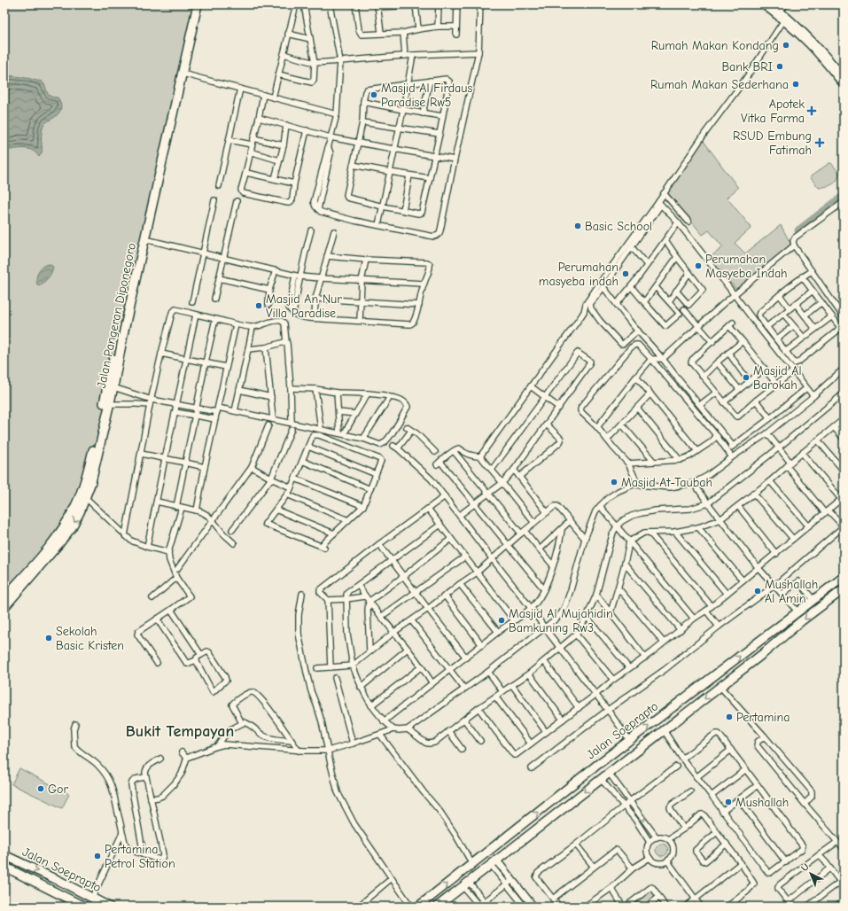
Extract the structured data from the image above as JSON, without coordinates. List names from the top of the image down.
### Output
{
  "streets": {
    "highway": ["Jalan Pangeran Diponegoro", "Jalan Soeprapto"]
  },
  "districts": ["Bukit Tempayan"],
  "places": {
    "other": [
      "Rumah Makan Kondang",
      "Bank BRI",
      "Rumah Makan Sederhana",
      "Masjid Al Firdaus Paradise Rw5",
      "Basic School",
      "Perumahan Masyeba Indah",
      "Perumahan masyeba indah",
      "Masjid An Nur Villa Paradise",
      "Masjid Al Barokah",
      "Masjid At-Taubah",
      "Mushallah Al Amin",
      "Masjid Al Mujahidin Bamkuning Rw3",
      "Sekolah Basic Kristen",
      "Pertamina",
      "Gor",
      "Mushallah",
      "Pertamina Petrol Station"
    ],
    "health": ["Apotek Vitka Farma", "RSUD Embung Fatimah"]
  },
  "north": "top left"
}
